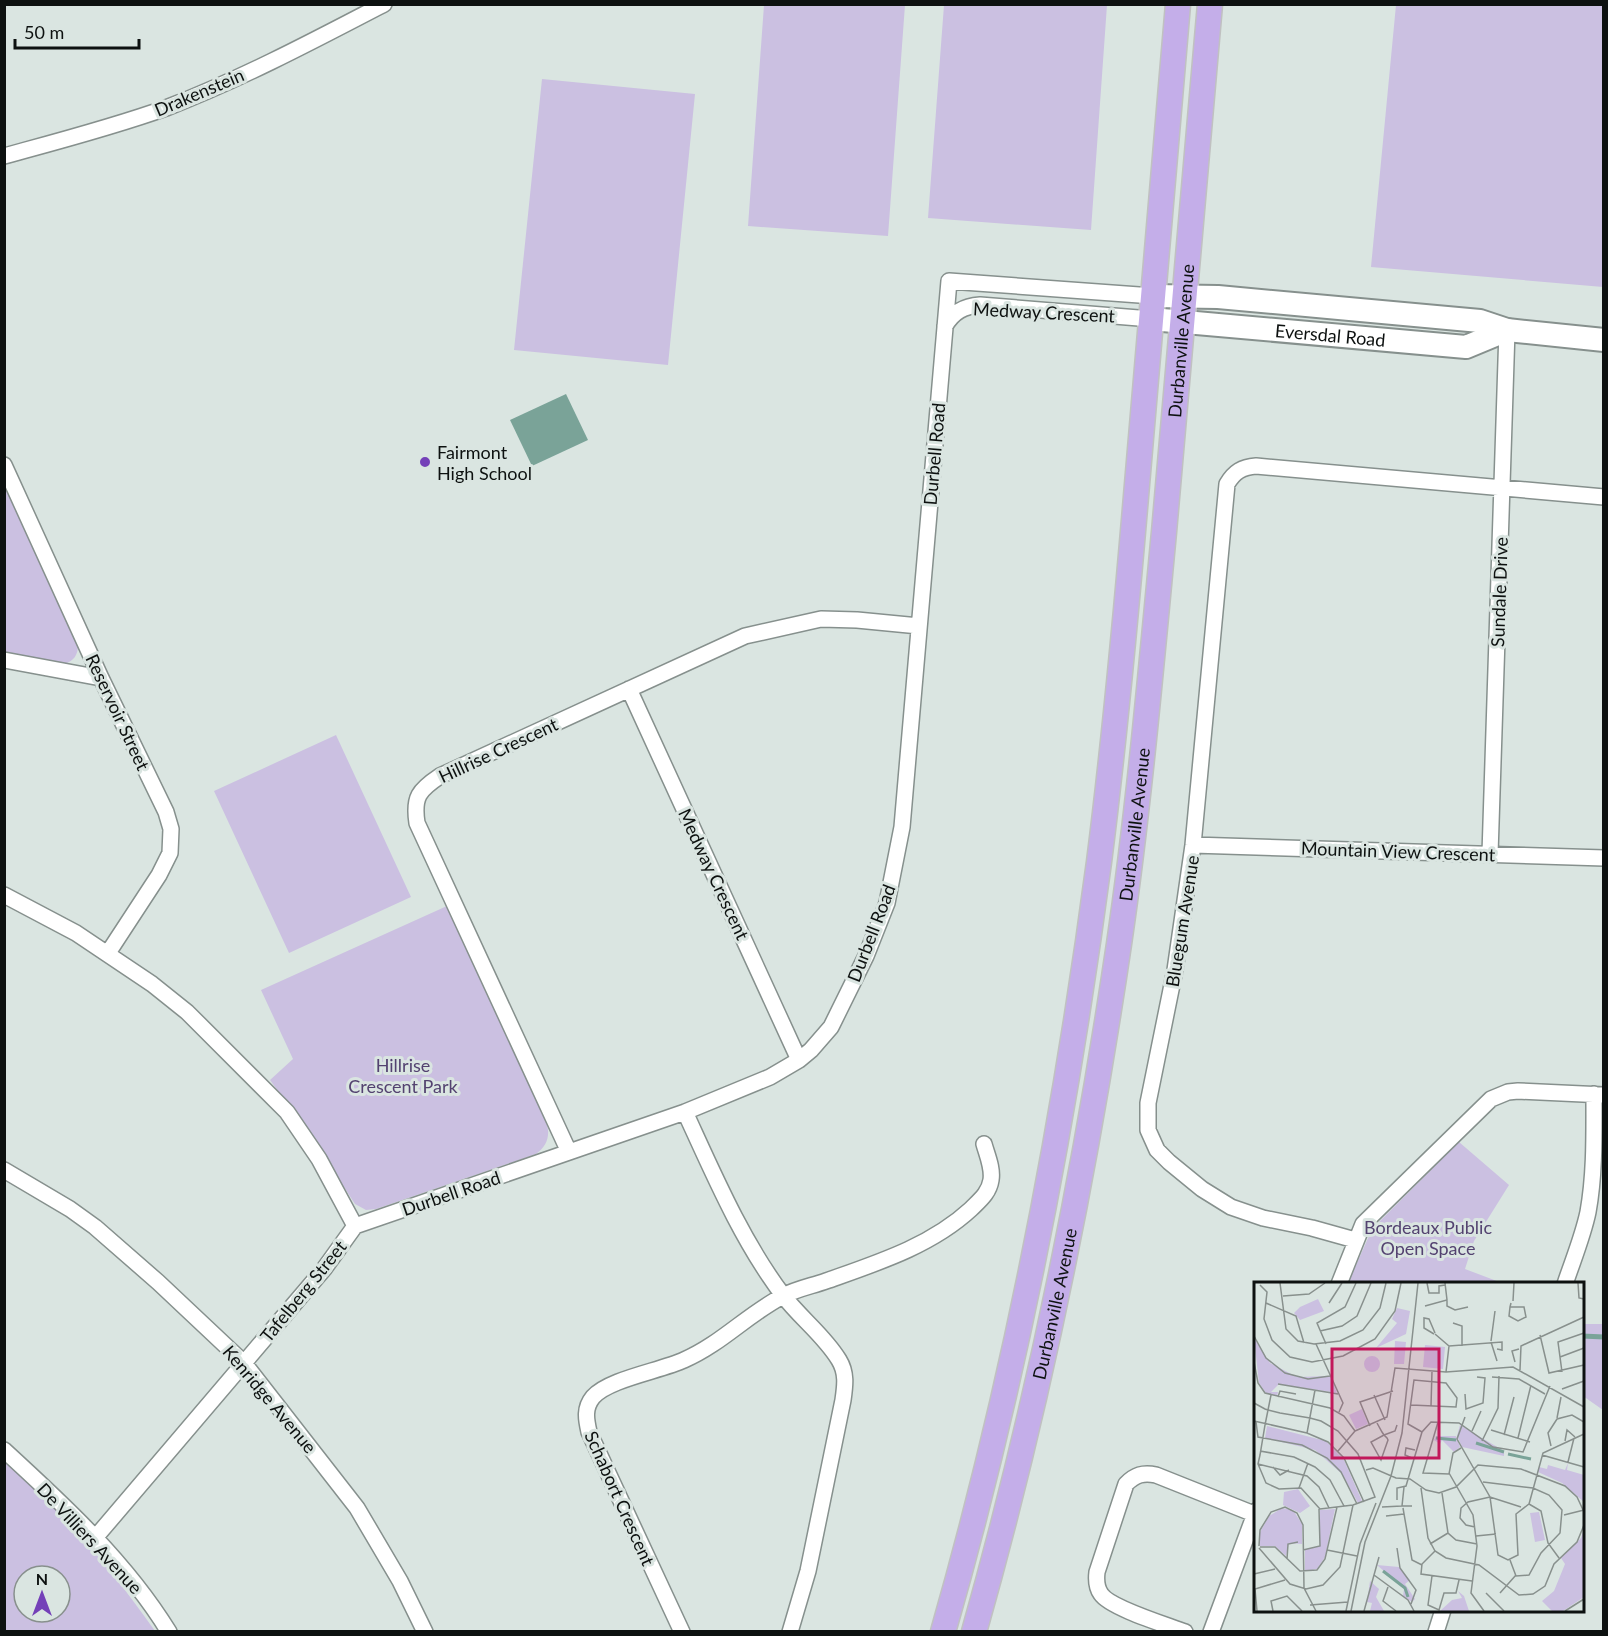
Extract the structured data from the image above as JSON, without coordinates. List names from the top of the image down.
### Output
{
  "streets": {
    "main road": ["Durbanville Avenue"],
    "street": [
      "Drakenstein",
      "Medway Crescent",
      "Eversdal Road",
      "Durbell Road",
      "Sundale Drive",
      "Reservoir Street",
      "Hillrise Crescent",
      "Mountain View Crescent",
      "Bluegum Avenue",
      "Tafelberg Street",
      "Kenridge Avenue",
      "Schabort Crescent",
      "De Villiers Avenue"
    ]
  },
  "crossings": [
    ["Medway Crescent", "Eversdal Road"],
    ["Medway Crescent", "Durbanville Avenue"],
    ["Medway Crescent", "Durbell Road"],
    ["Medway Crescent", "Hillrise Crescent"],
    ["Eversdal Road", "Durbanville Avenue"],
    ["Eversdal Road", "Sundale Drive"],
    ["Durbell Road", "Hillrise Crescent"],
    ["Durbell Road", "Tafelberg Street"],
    ["Sundale Drive", "Mountain View Crescent"],
    ["Sundale Drive", "Bluegum Avenue"],
    ["Reservoir Street", "Tafelberg Street"],
    ["Mountain View Crescent", "Bluegum Avenue"],
    ["Tafelberg Street", "Kenridge Avenue"],
    ["Tafelberg Street", "De Villiers Avenue"]
  ],
  "parks": ["Hillrise Crescent Park", "Bordeaux Public Open Space"],
  "places": ["Fairmont High School"],
  "scale_bar": "50 m",
  "north": "top"
}
